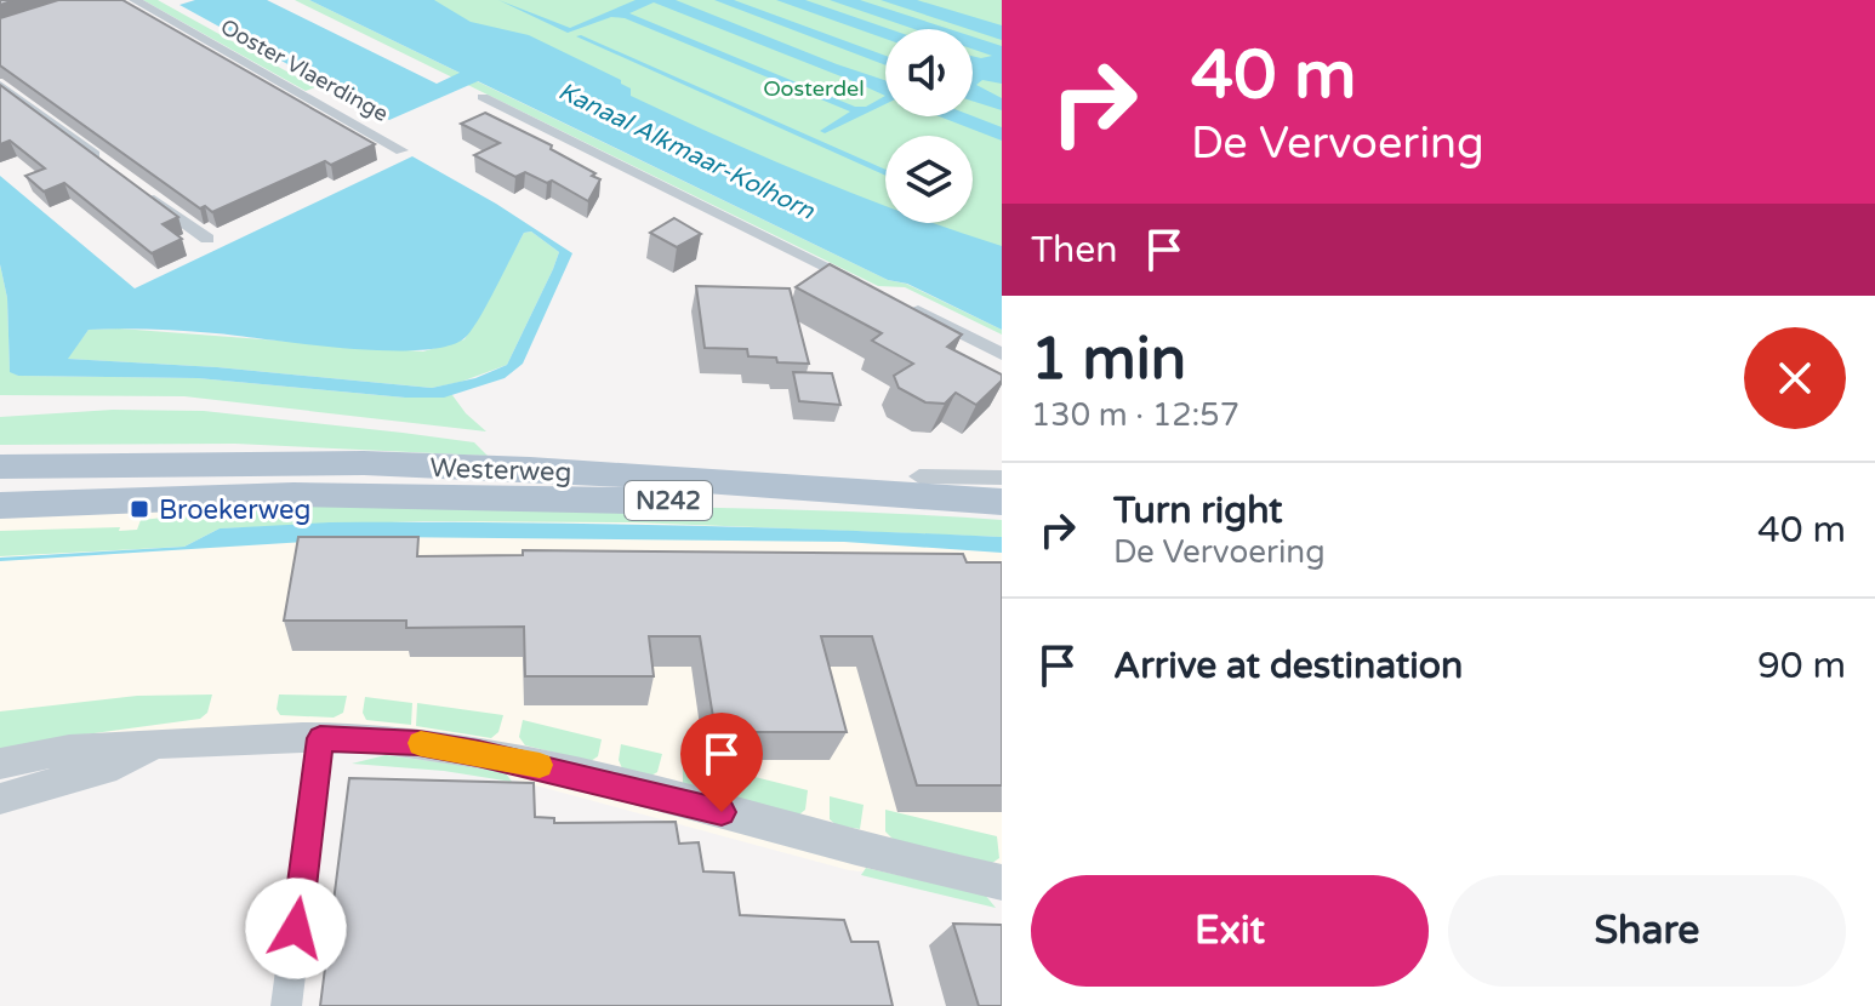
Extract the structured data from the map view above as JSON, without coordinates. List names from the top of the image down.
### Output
{
  "streets": {
    "main road": ["Westerweg", "N242"],
    "street": ["Ooster Vlaerdinge"]
  },
  "water": ["Kanaal Alkmaar-Kolhorn"],
  "parks": ["Oosterdel"],
  "places": {
    "transit": ["Broekerweg"]
  },
  "page": {
    "turn": ["40 m", "De Vervoering"],
    "then": "Then",
    "heading": ["1 min", "130 m · 12:57"],
    "list": [
      {
        "name": "Turn right",
        "note": "De Vervoering",
        "value": "40 m"
      },
      {
        "name": "Arrive at destination",
        "value": "90 m"
      }
    ],
    "buttons": ["Exit", "Share"]
  }
}
